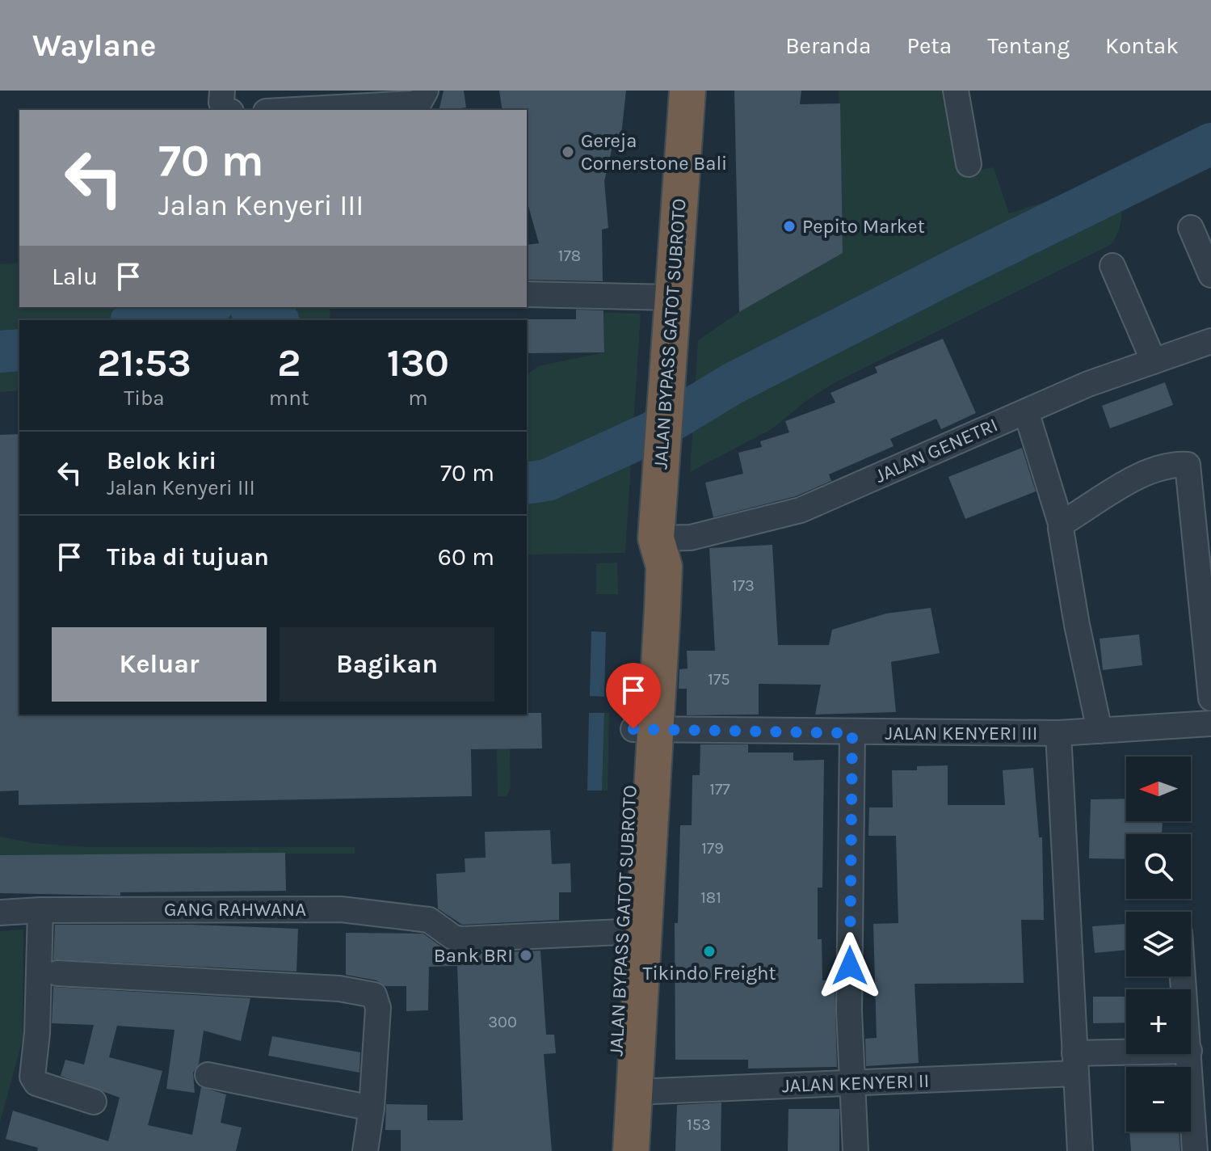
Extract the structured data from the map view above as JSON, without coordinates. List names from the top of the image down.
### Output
{
  "streets": {
    "highway": ["JALAN BYPASS GATOT SUBROTO"],
    "street": [
      "JALAN GENETRI",
      "JALAN KENYERI III",
      "GANG RAHWANA",
      "JALAN KENYERI II"
    ]
  },
  "crossings": [
    ["JALAN BYPASS GATOT SUBROTO", "JALAN GENETRI"],
    ["JALAN BYPASS GATOT SUBROTO", "JALAN KENYERI III"],
    ["JALAN BYPASS GATOT SUBROTO", "GANG RAHWANA"],
    ["JALAN BYPASS GATOT SUBROTO", "JALAN KENYERI II"]
  ],
  "places": [
    "Gereja Cornerstone Bali",
    "Pepito Market",
    "Tikindo Freight",
    "Bank BRI"
  ],
  "house_numbers": [
    "178",
    "173",
    "175",
    "177",
    "179",
    "181",
    "300",
    "153"
  ],
  "north": "left",
  "page": {
    "header": "Waylane",
    "nav": [
      "Beranda",
      "Peta",
      "Tentang",
      "Kontak"
    ],
    "turn": ["70 m", "Jalan Kenyeri III"],
    "then": "Lalu",
    "eta": [
      "21:53",
      "Tiba",
      "2",
      "mnt",
      "130",
      "m"
    ],
    "list": [
      {
        "name": "Belok kiri",
        "note": "Jalan Kenyeri III",
        "value": "70 m"
      },
      {
        "name": "Tiba di tujuan",
        "value": "60 m"
      }
    ],
    "buttons": ["Keluar", "Bagikan"],
    "map_buttons": ["+", "−"]
  }
}
